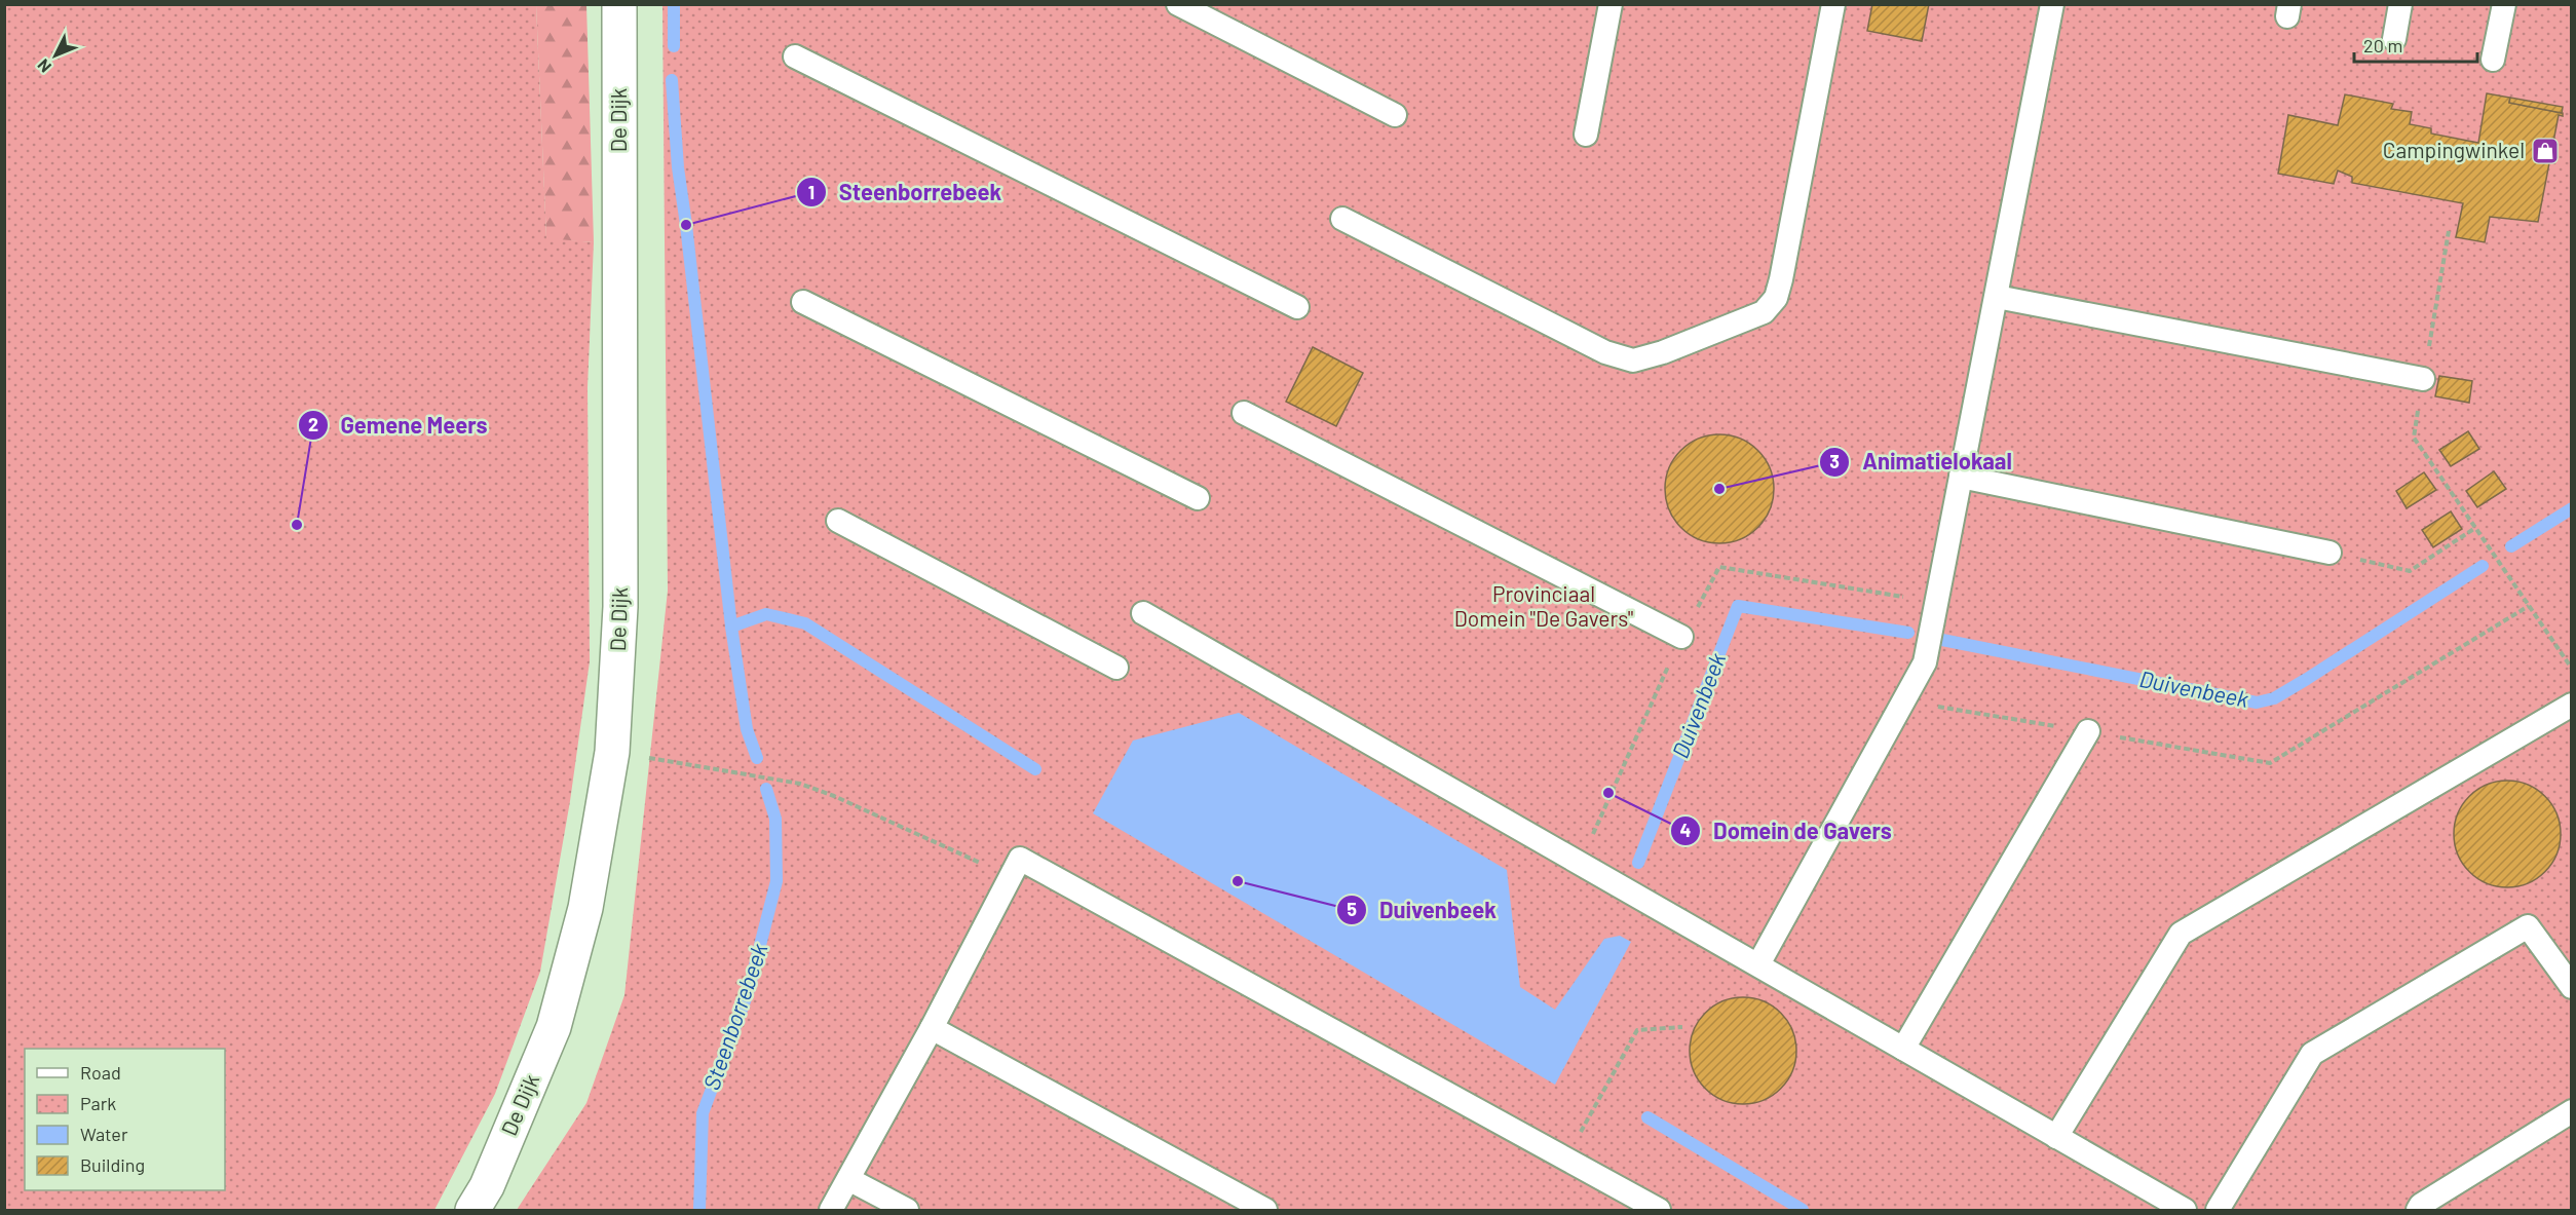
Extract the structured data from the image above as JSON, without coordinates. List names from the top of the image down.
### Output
{
  "streets": {
    "street": ["De Dijk"]
  },
  "water": ["Duivenbeek", "Steenborrebeek"],
  "parks": ["Provinciaal Domein \"De Gavers\""],
  "places": {
    "shop": ["Campingwinkel"],
    "other": [
      "Steenborrebeek",
      "Animatielokaal",
      "Gemene Meers",
      "Domein de Gavers",
      "Duivenbeek"
    ]
  },
  "legend": [
    "Road",
    "Park",
    "Water",
    "Building"
  ],
  "scale_bar": "20 m",
  "north": "bottom left"
}
